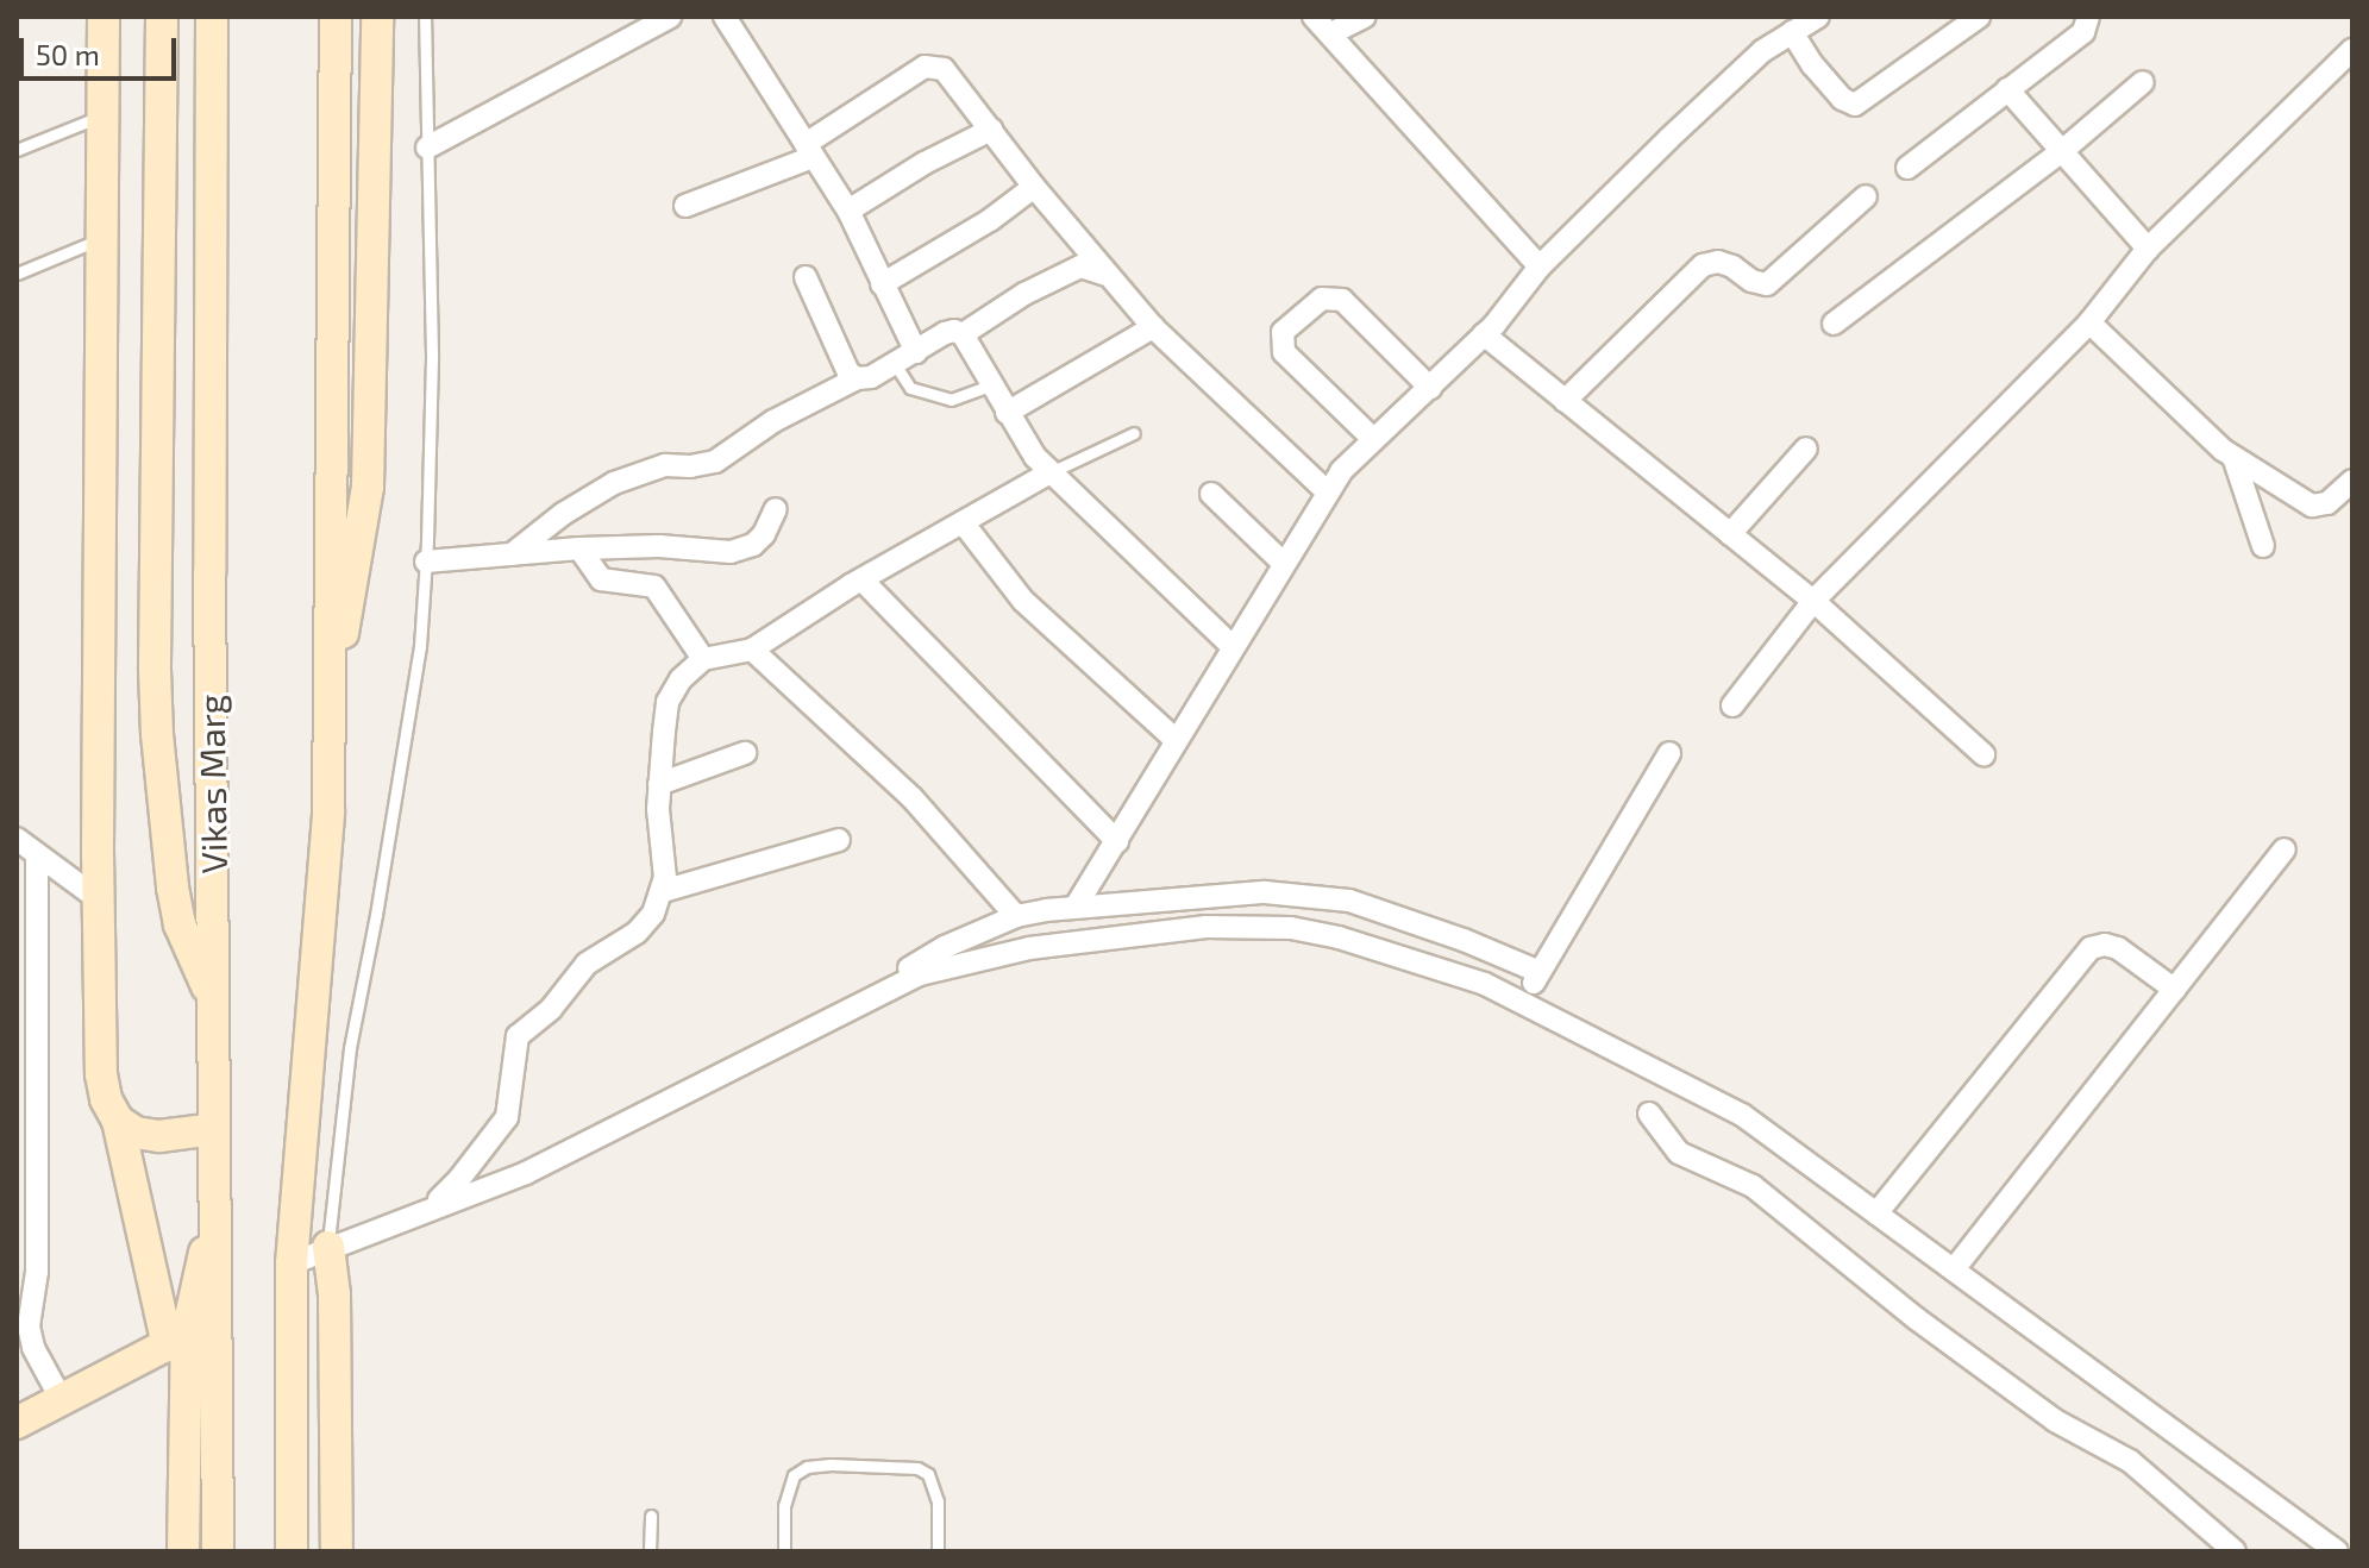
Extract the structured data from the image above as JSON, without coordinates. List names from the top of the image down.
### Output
{
  "streets": {
    "street": ["Vikas Marg"]
  },
  "scale_bar": "50 m"
}
